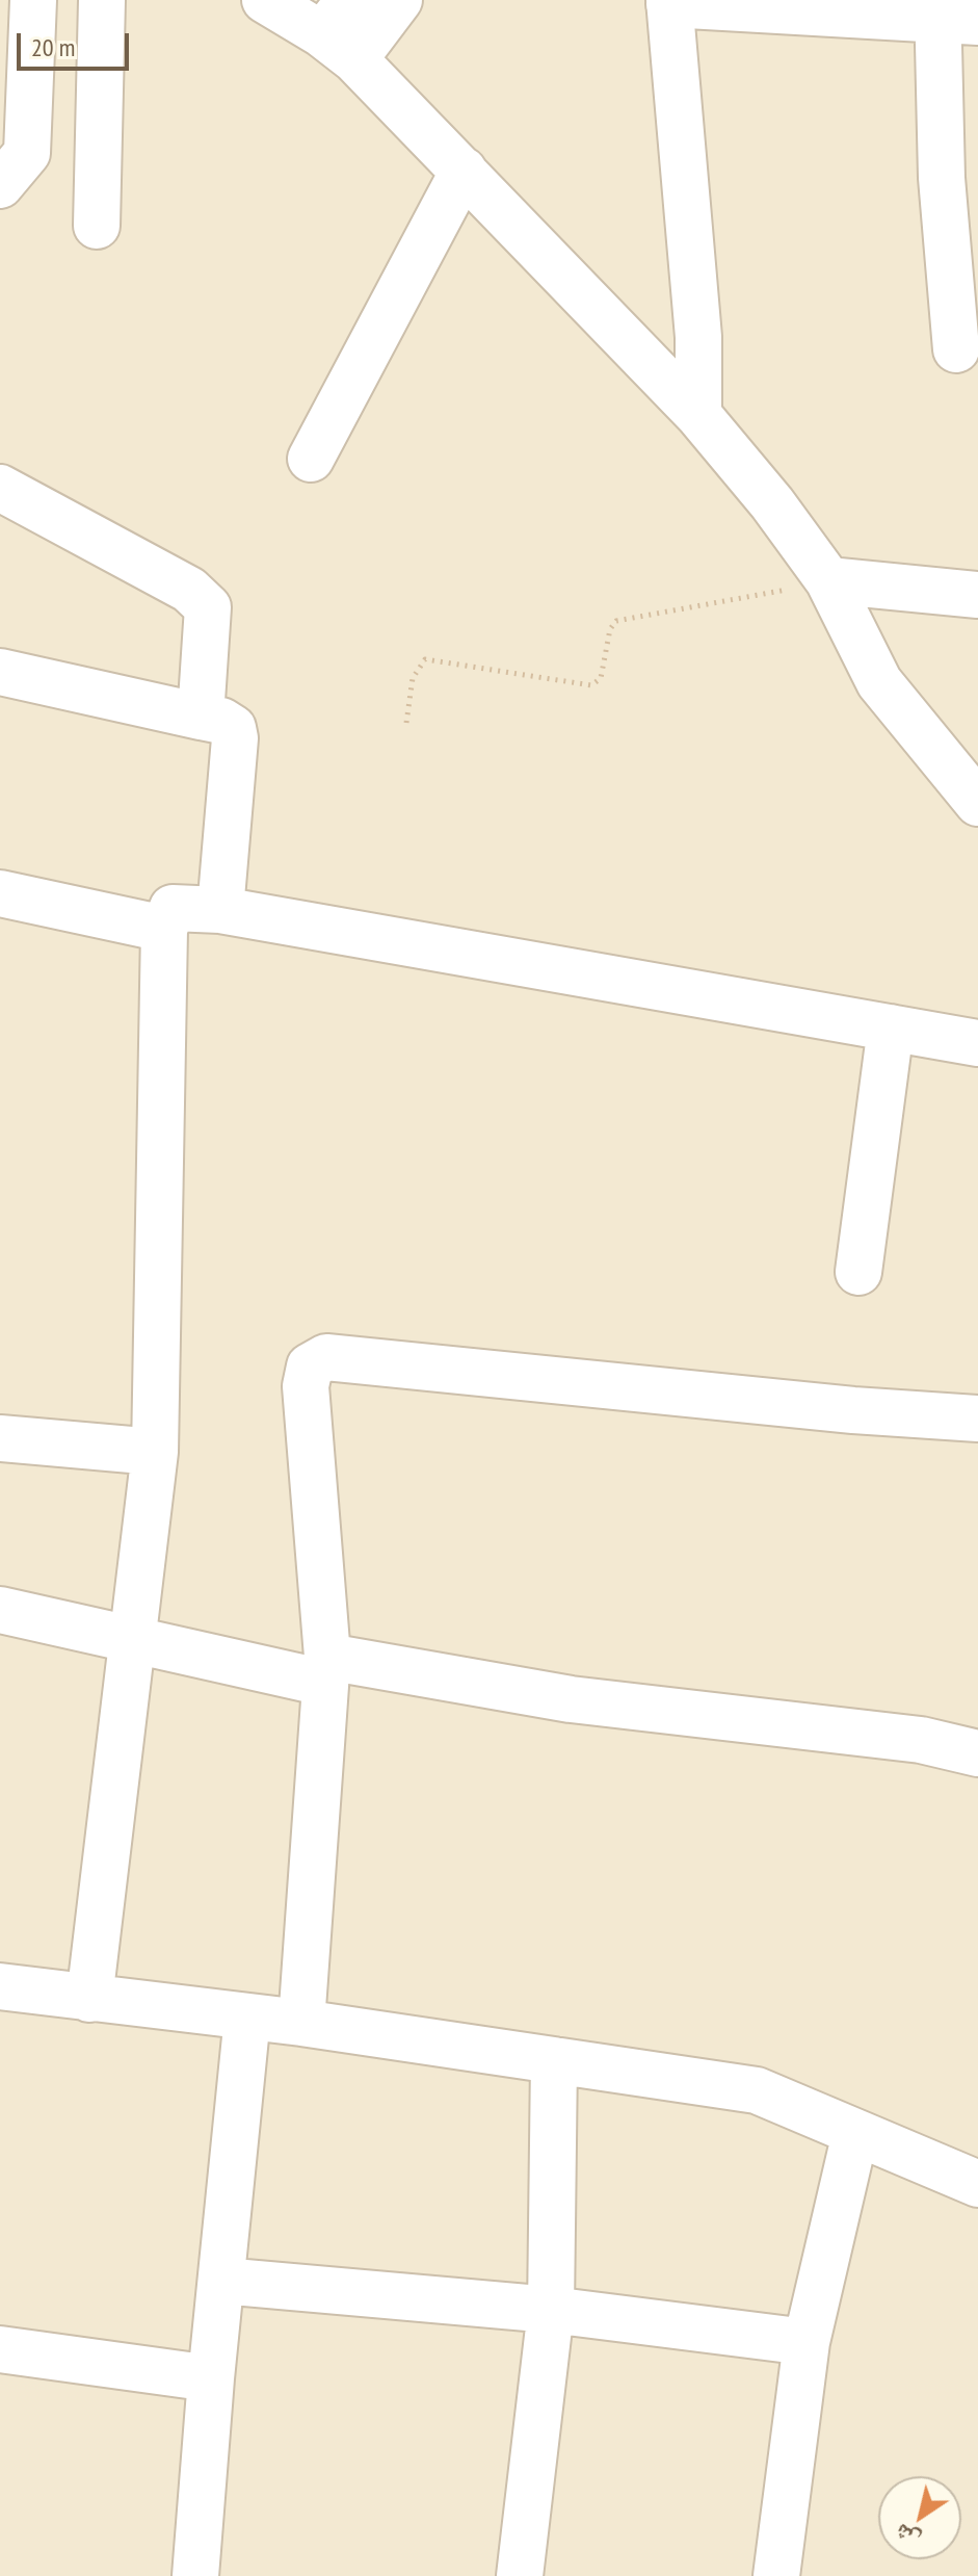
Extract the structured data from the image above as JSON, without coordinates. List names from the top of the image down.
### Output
{
  "scale_bar": "20 m",
  "north": "bottom left"
}
